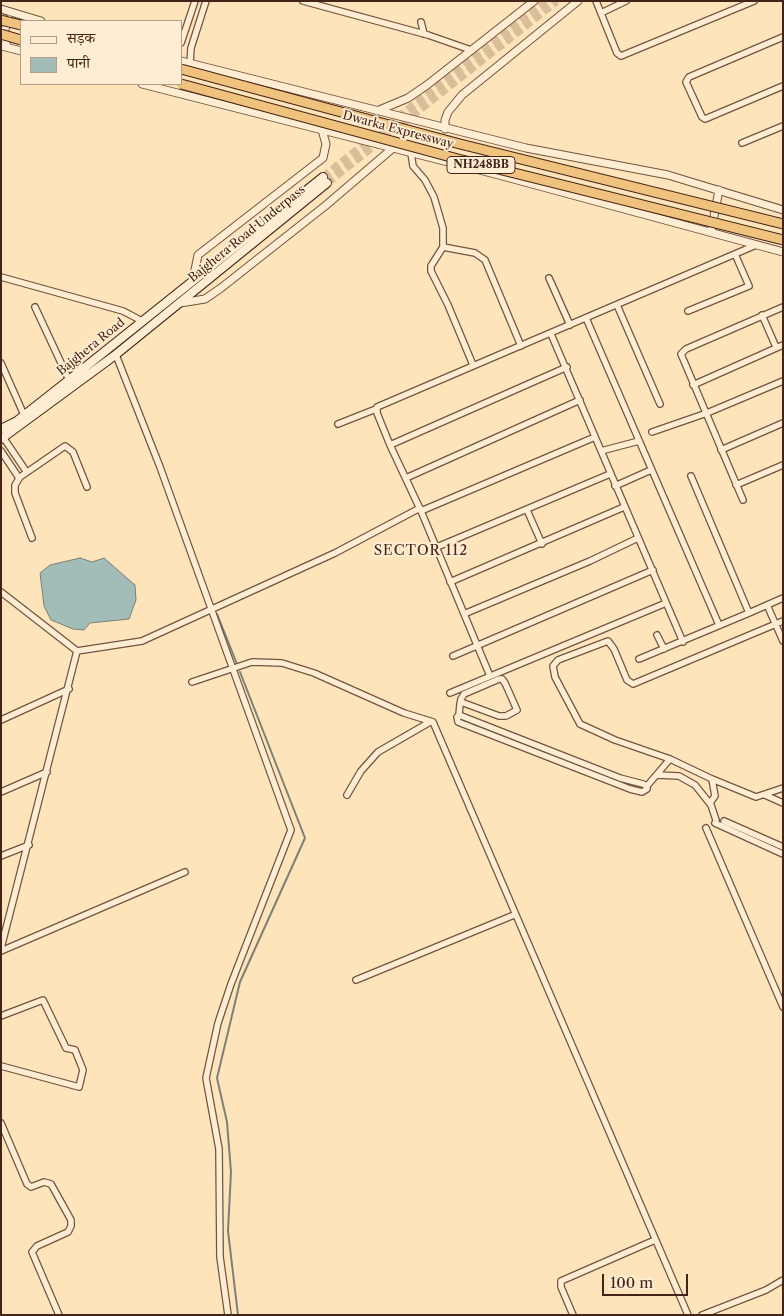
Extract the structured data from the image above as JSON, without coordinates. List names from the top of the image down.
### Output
{
  "streets": {
    "highway": ["Dwarka Expressway", "NH248BB"],
    "main road": ["Bajghera Road Underpass", "Bajghera Road"]
  },
  "crossings": [
    ["Bajghera Road Underpass", "Bajghera Road"]
  ],
  "districts": ["SECTOR 112"],
  "legend": ["सड़क", "पानी"],
  "scale_bar": "100 m"
}
